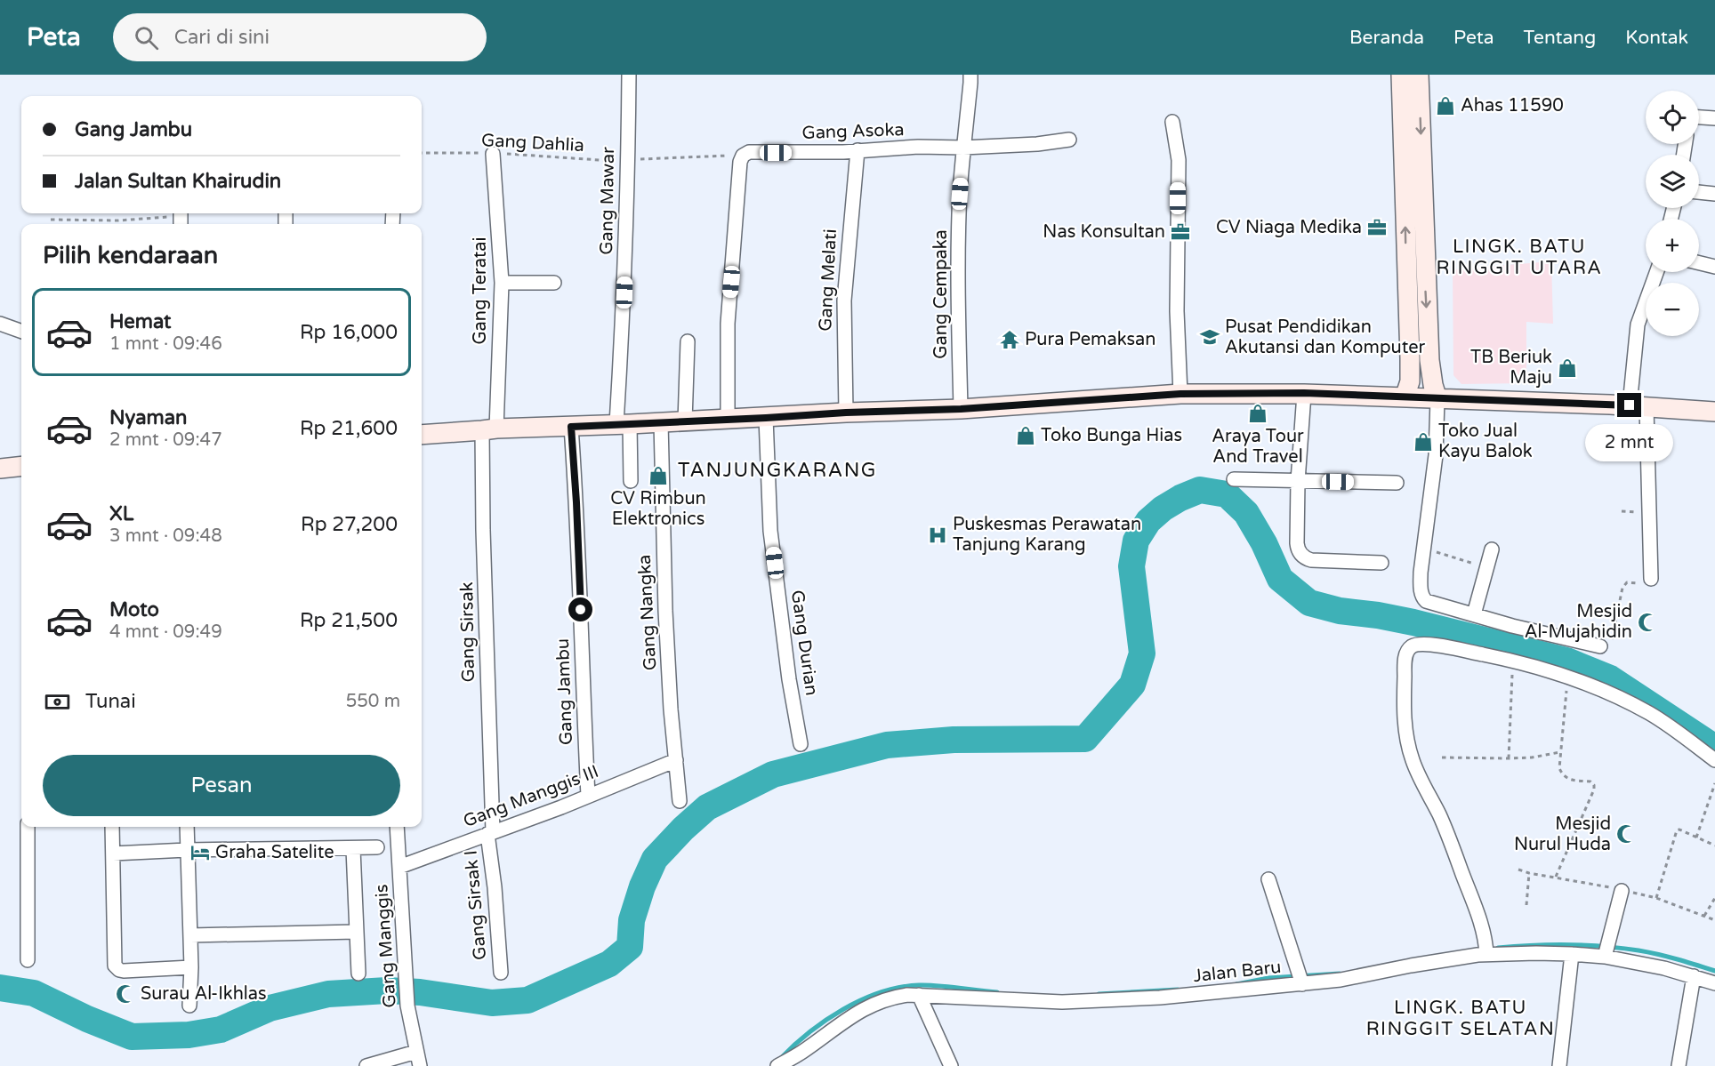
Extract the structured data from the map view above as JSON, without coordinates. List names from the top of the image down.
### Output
{
  "streets": {
    "street": [
      "Gang Asoka",
      "Gang Mawar",
      "Gang Melati",
      "Gang Teratai",
      "Gang Cempaka",
      "Gang Nangka",
      "Gang Sirsak",
      "Gang Durian",
      "Gang Jambu",
      "Gang Manggis III",
      "Gang Sirsak I",
      "Gang Manggis",
      "Jalan Baru"
    ],
    "path": ["Gang Dahlia"]
  },
  "crossings": [
    ["Gang Asoka", "Gang Dahlia"],
    ["Gang Asoka", "Gang Melati"],
    ["Gang Asoka", "Gang Cempaka"],
    ["Gang Dahlia", "Gang Mawar"],
    ["Gang Dahlia", "Gang Teratai"],
    ["Gang Teratai", "Gang Sirsak"],
    ["Gang Nangka", "Gang Manggis III"],
    ["Gang Sirsak", "Gang Manggis III"],
    ["Gang Sirsak", "Gang Sirsak I"],
    ["Gang Jambu", "Gang Manggis III"],
    ["Gang Manggis III", "Gang Sirsak I"],
    ["Gang Manggis III", "Gang Manggis"]
  ],
  "districts": ["LINGK. BATU RINGGIT UTARA", "TANJUNGKARANG", "LINGK. BATU RINGGIT SELATAN"],
  "places": {
    "shop": [
      "Ahas 11590",
      "TB Beriuk Maju",
      "Araya Tour And Travel",
      "Toko Bunga Hias",
      "Toko Jual Kayu Balok",
      "CV Rimbun Elektronics"
    ],
    "office": ["CV Niaga Medika", "Nas Konsultan"],
    "school or university": ["Pusat Pendidikan Akutansi dan Komputer"],
    "temple": ["Pura Pemaksan"],
    "hospital": ["Puskesmas Perawatan Tanjung Karang"],
    "mosque": ["Mesjid Al-Mujahidin", "Mesjid Nurul Huda", "Surau Al-Ikhlas"],
    "hotel": ["Graha Satelite"]
  },
  "page": {
    "header": "Peta",
    "search": "Cari di sini",
    "nav": [
      "Beranda",
      "Peta",
      "Tentang",
      "Kontak"
    ],
    "map_buttons": ["+", "−"],
    "banner": ["Gang Jambu", "Jalan Sultan Khairudin"],
    "heading": "Pilih kendaraan",
    "list": [
      {
        "name": "Hemat",
        "note": "1 mnt · 09:46",
        "value": "Rp 16,000"
      },
      {
        "name": "Nyaman",
        "note": "2 mnt · 09:47",
        "value": "Rp 21,600"
      },
      {
        "name": "XL",
        "note": "3 mnt · 09:48",
        "value": "Rp 27,200"
      },
      {
        "name": "Moto",
        "note": "4 mnt · 09:49",
        "value": "Rp 21,500"
      }
    ],
    "bubble": "2 mnt",
    "pay": ["Tunai", "550 m"],
    "buttons": "Pesan"
  }
}
